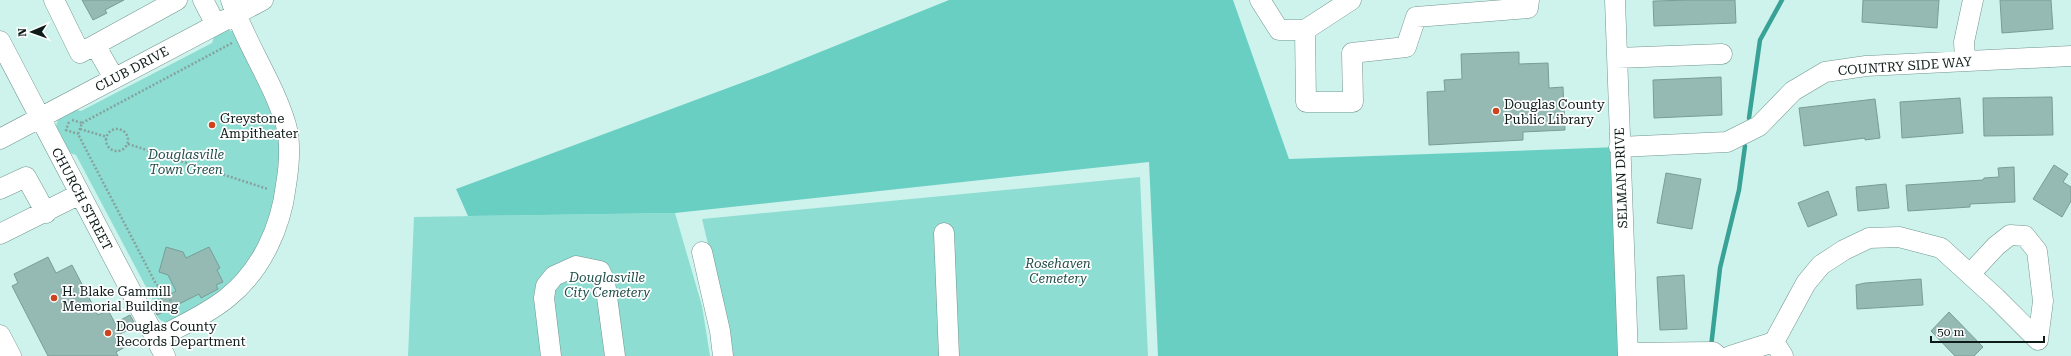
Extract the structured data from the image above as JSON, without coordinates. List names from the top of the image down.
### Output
{
  "streets": {
    "street": [
      "COUNTRY SIDE WAY",
      "CLUB DRIVE",
      "SELMAN DRIVE",
      "CHURCH STREET"
    ]
  },
  "crossings": [
    ["COUNTRY SIDE WAY", "SELMAN DRIVE"],
    ["CLUB DRIVE", "CHURCH STREET"]
  ],
  "parks": ["Douglasville Town Green", "Rosehaven Cemetery", "Douglasville City Cemetery"],
  "places": [
    "Douglas County Public Library",
    "Greystone Ampitheater",
    "H. Blake Gammill Memorial Building",
    "Douglas County Records Department"
  ],
  "scale_bar": "50 m",
  "north": "left"
}
